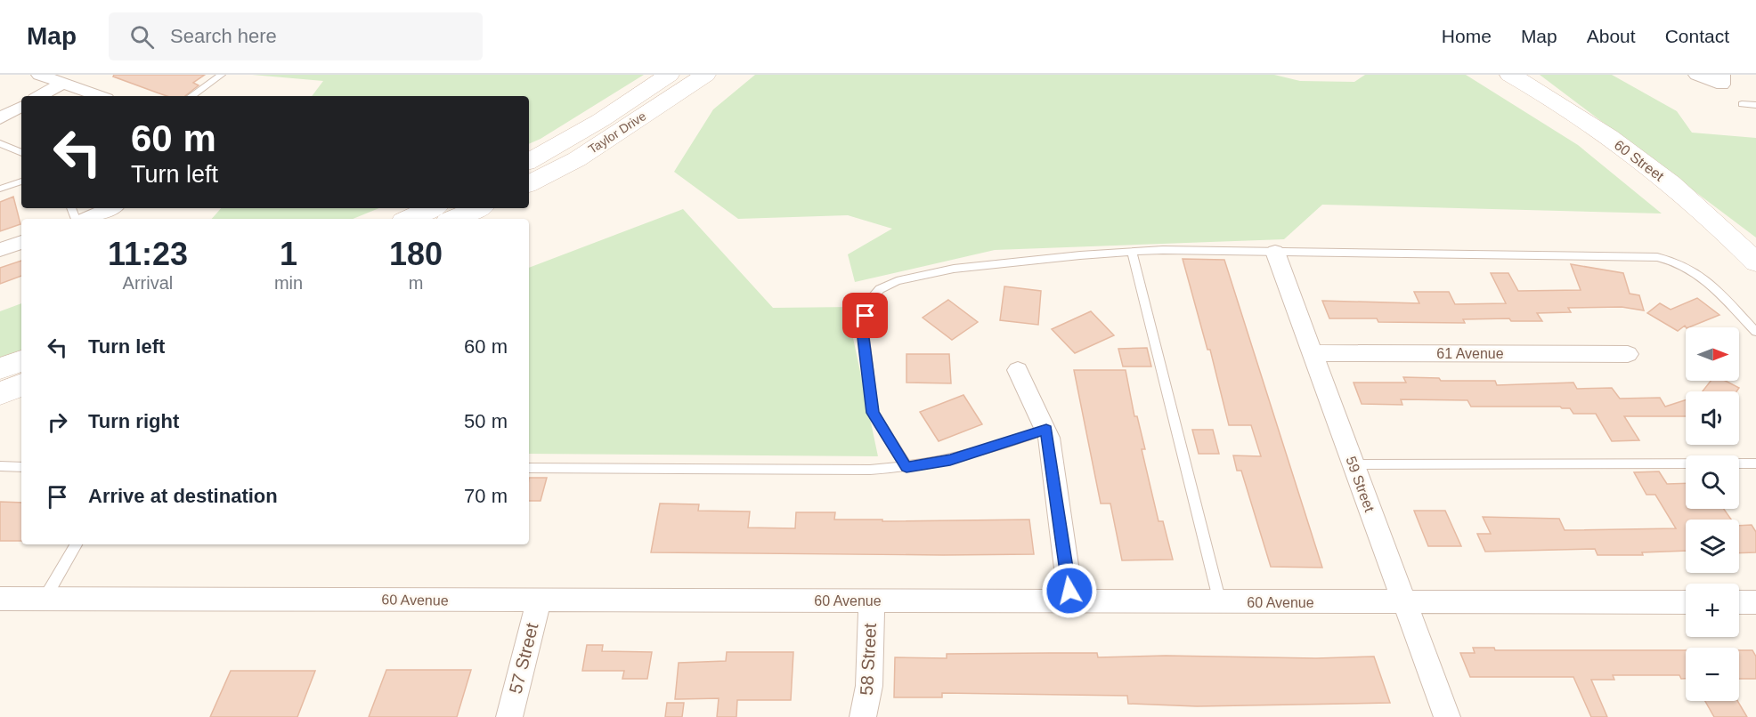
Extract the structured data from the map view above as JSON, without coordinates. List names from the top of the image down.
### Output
{
  "streets": {
    "main road": ["Taylor Drive", "60 Street"],
    "street": [
      "61 Avenue",
      "59 Street",
      "60 Avenue",
      "57 Street",
      "58 Street"
    ]
  },
  "crossings": [
    ["61 Avenue", "59 Street"],
    ["59 Street", "60 Avenue"],
    ["60 Avenue", "57 Street"],
    ["60 Avenue", "58 Street"]
  ],
  "north": "right",
  "page": {
    "header": "Map",
    "search": "Search here",
    "nav": [
      "Home",
      "Map",
      "About",
      "Contact"
    ],
    "turn": ["60 m", "Turn left"],
    "eta": [
      "11:23",
      "Arrival",
      "1",
      "min",
      "180",
      "m"
    ],
    "list": [
      {
        "name": "Turn left",
        "value": "60 m"
      },
      {
        "name": "Turn right",
        "value": "50 m"
      },
      {
        "name": "Arrive at destination",
        "value": "70 m"
      }
    ],
    "map_buttons": ["+", "−"]
  }
}
